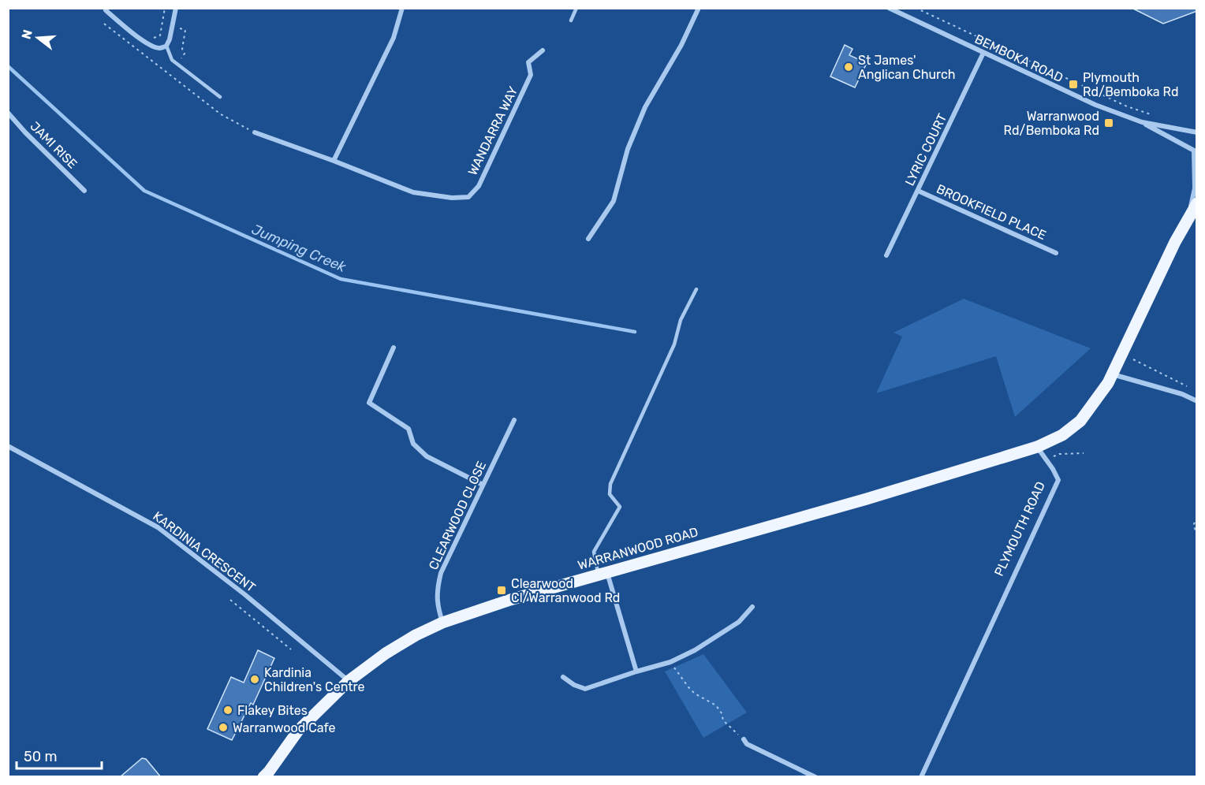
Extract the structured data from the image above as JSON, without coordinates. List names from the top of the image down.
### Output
{
  "streets": {
    "main road": ["WARRANWOOD ROAD"],
    "street": [
      "BEMBOKA ROAD",
      "WANDARRA WAY",
      "JAMI RISE",
      "LYRIC COURT",
      "BROOKFIELD PLACE",
      "CLEARWOOD CLOSE",
      "PLYMOUTH ROAD",
      "KARDINIA CRESCENT"
    ]
  },
  "crossings": [
    ["BEMBOKA ROAD", "LYRIC COURT"],
    ["LYRIC COURT", "BROOKFIELD PLACE"],
    ["CLEARWOOD CLOSE", "WARRANWOOD ROAD"],
    ["PLYMOUTH ROAD", "WARRANWOOD ROAD"],
    ["WARRANWOOD ROAD", "KARDINIA CRESCENT"]
  ],
  "water": ["Jumping Creek"],
  "places": {
    "other": [
      "St James' Anglican Church",
      "Kardinia Children's Centre",
      "Flakey Bites",
      "Warranwood Cafe"
    ],
    "transit": ["Plymouth Rd/Bemboka Rd", "Warranwood Rd/Bemboka Rd", "Clearwood Cl/Warranwood Rd"]
  },
  "scale_bar": "50 m",
  "north": "left"
}
